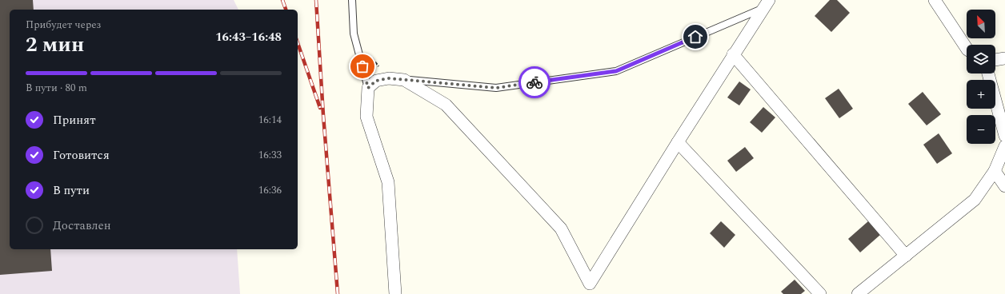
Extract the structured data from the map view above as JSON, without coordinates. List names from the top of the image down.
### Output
{
  "north": "top left",
  "page": {
    "map_buttons": ["+", "−"],
    "heading": ["2 мин", "Прибудет через", "16:43–16:48"],
    "bar": "В пути · 80 m",
    "list": [
      ["Принят", "16:14"],
      ["Готовится", "16:33"],
      ["В пути", "16:36"],
      "Доставлен"
    ]
  }
}
